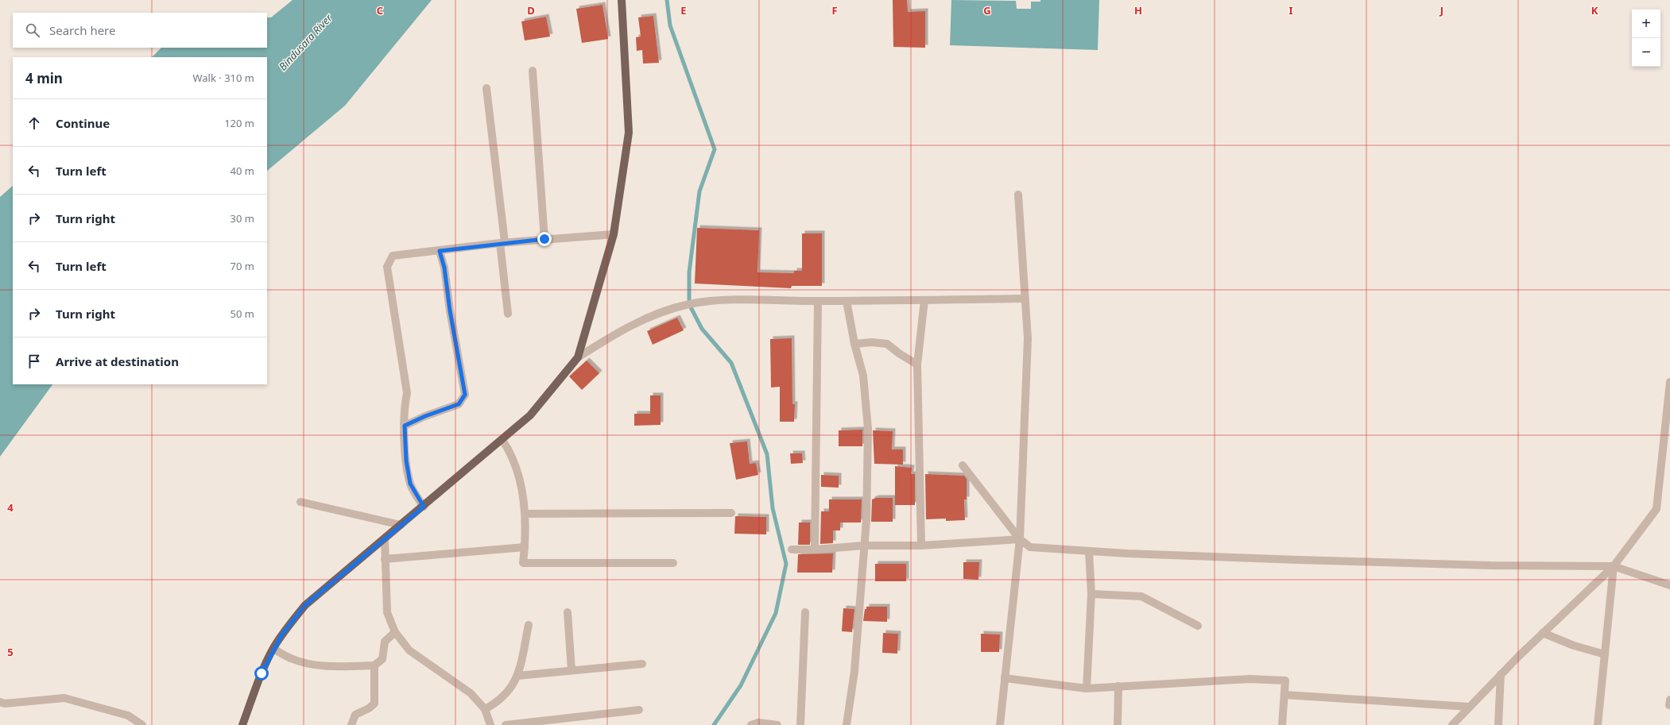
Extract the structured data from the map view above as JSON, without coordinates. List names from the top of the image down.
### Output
{
  "water": ["Bindusara River"],
  "page": {
    "map_buttons": ["+", "−"],
    "search": "Search here",
    "heading": ["4 min", "Walk · 310 m"],
    "list": [
      ["Continue", "120 m"],
      ["Turn left", "40 m"],
      ["Turn right", "30 m"],
      ["Turn left", "70 m"],
      ["Turn right", "50 m"],
      "Arrive at destination"
    ]
  },
  "grid": {
    "columns": [
      "C",
      "D",
      "E",
      "F",
      "G",
      "H",
      "I",
      "J",
      "K"
    ],
    "rows": ["4", "5"]
  }
}
